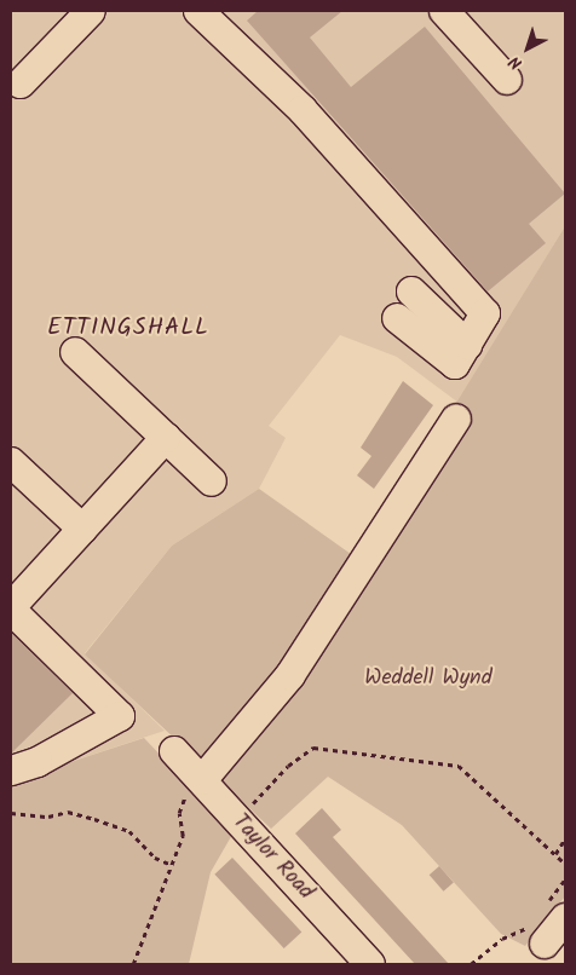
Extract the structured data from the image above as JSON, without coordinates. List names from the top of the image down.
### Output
{
  "streets": {
    "street": ["Taylor Road"]
  },
  "districts": ["ETTINGSHALL"],
  "parks": ["Weddell Wynd"],
  "north": "bottom left"
}
